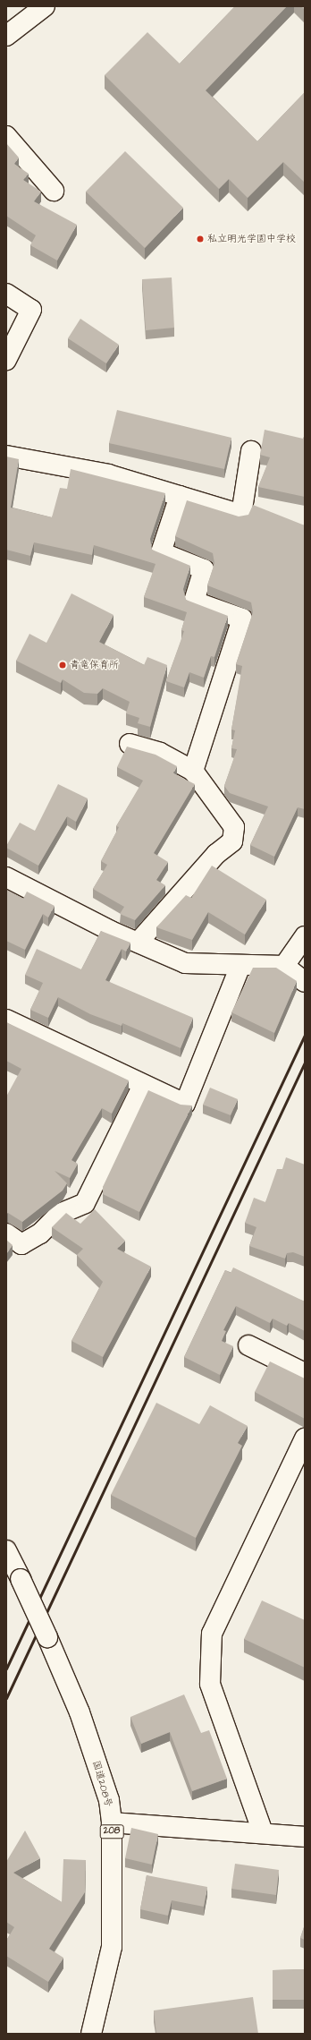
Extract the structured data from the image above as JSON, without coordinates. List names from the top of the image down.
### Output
{
  "streets": {
    "main road": ["国道208号", "208"]
  },
  "places": ["私立明光学園中学校", "青竜保育所"]
}
